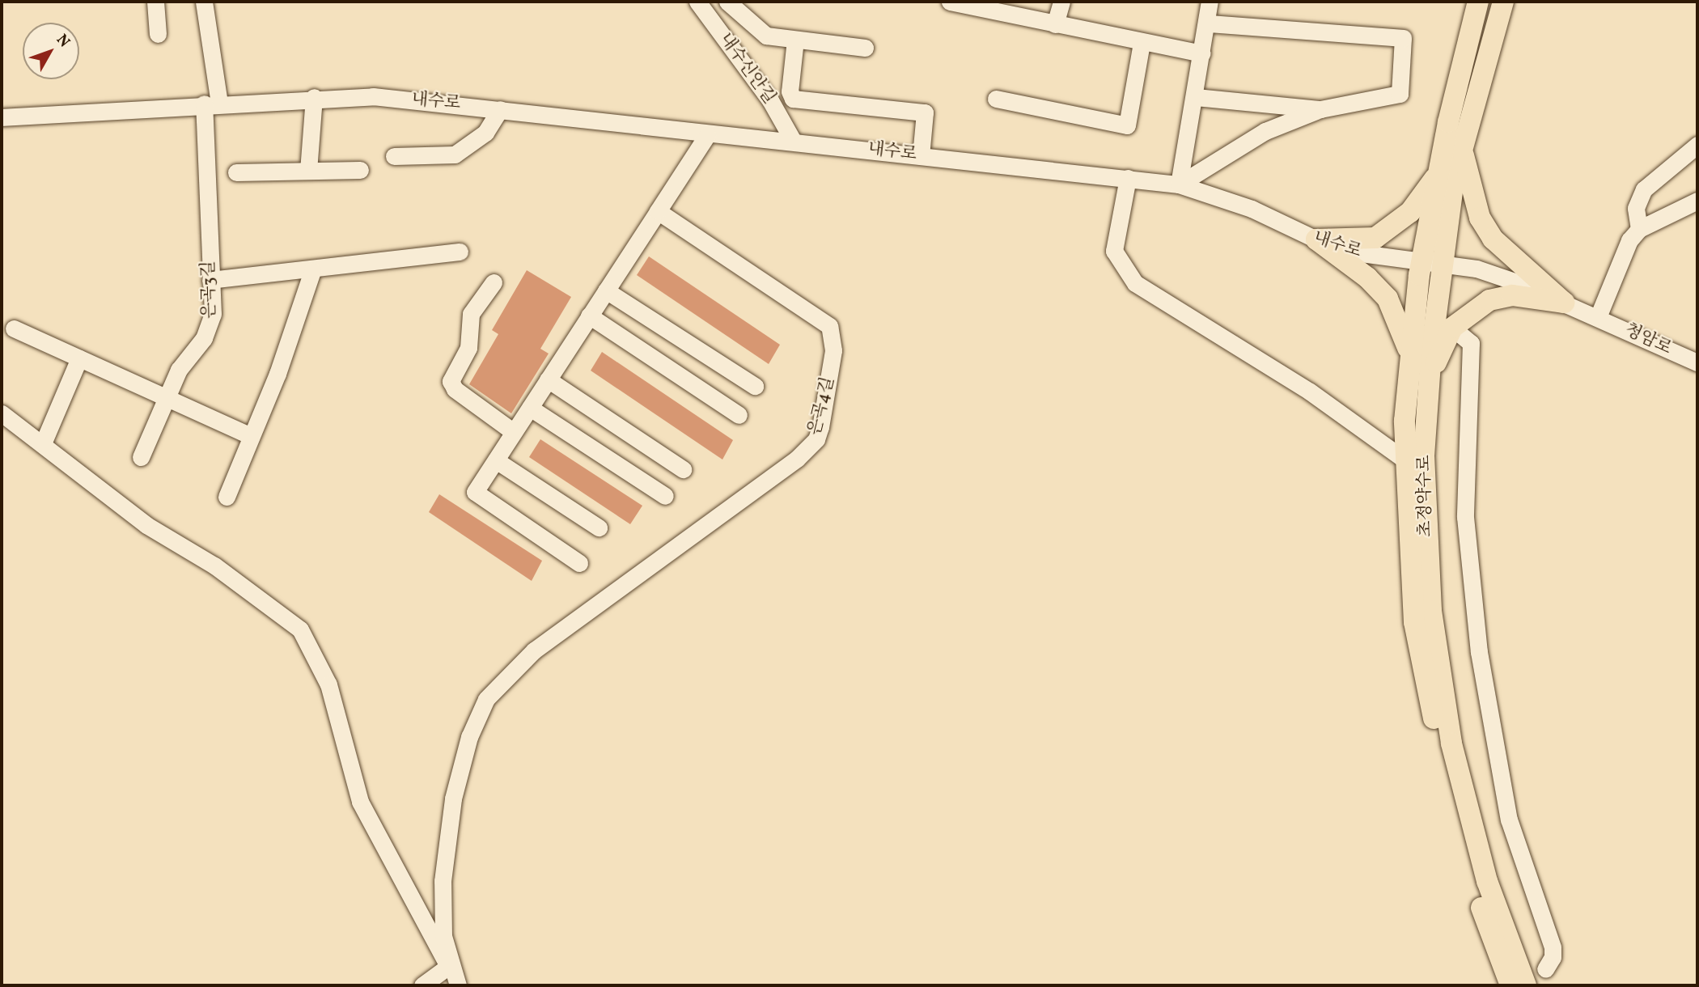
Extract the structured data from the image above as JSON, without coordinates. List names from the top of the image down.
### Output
{
  "streets": {
    "main road": ["초정약수로"],
    "street": [
      "내수신안길",
      "내수로",
      "은곡3길",
      "청암로",
      "은곡4길"
    ]
  },
  "crossings": [
    ["내수신안길", "내수로"],
    ["내수로", "은곡3길"],
    ["내수로", "청암로"],
    ["내수로", "초정약수로"]
  ],
  "north": "top right"
}
